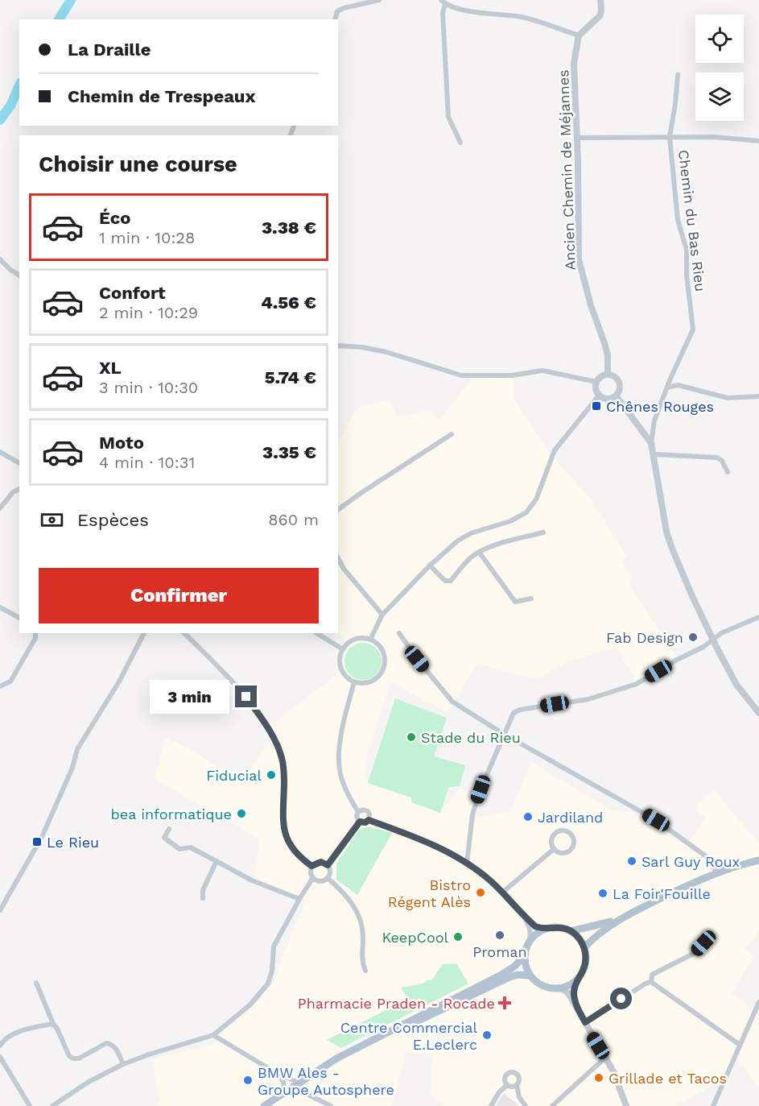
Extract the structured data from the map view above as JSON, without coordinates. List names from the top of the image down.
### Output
{
  "streets": {
    "street": ["Ancien Chemin de Méjannes", "Chemin du Bas Rieu"]
  },
  "places": {
    "transit": ["Chênes Rouges", "Le Rieu"],
    "other": [
      "Fab Design",
      "Stade du Rieu",
      "Fiducial",
      "bea informatique",
      "Jardiland",
      "Sarl Guy Roux",
      "Bistro Régent Alès",
      "La Foir'Fouille",
      "Proman",
      "KeepCool",
      "Centre Commercial E.Leclerc",
      "Grillade et Tacos",
      "BMW Ales - Groupe Autosphere"
    ],
    "health": ["Pharmacie Praden - Rocade"]
  },
  "page": {
    "banner": ["La Draille", "Chemin de Trespeaux"],
    "heading": "Choisir une course",
    "list": [
      {
        "name": "Éco",
        "note": "1 min · 10:28",
        "value": "3.38 €"
      },
      {
        "name": "Confort",
        "note": "2 min · 10:29",
        "value": "4.56 €"
      },
      {
        "name": "XL",
        "note": "3 min · 10:30",
        "value": "5.74 €"
      },
      {
        "name": "Moto",
        "note": "4 min · 10:31",
        "value": "3.35 €"
      }
    ],
    "pay": ["Espèces", "860 m"],
    "buttons": "Confirmer",
    "bubble": "3 min"
  }
}
